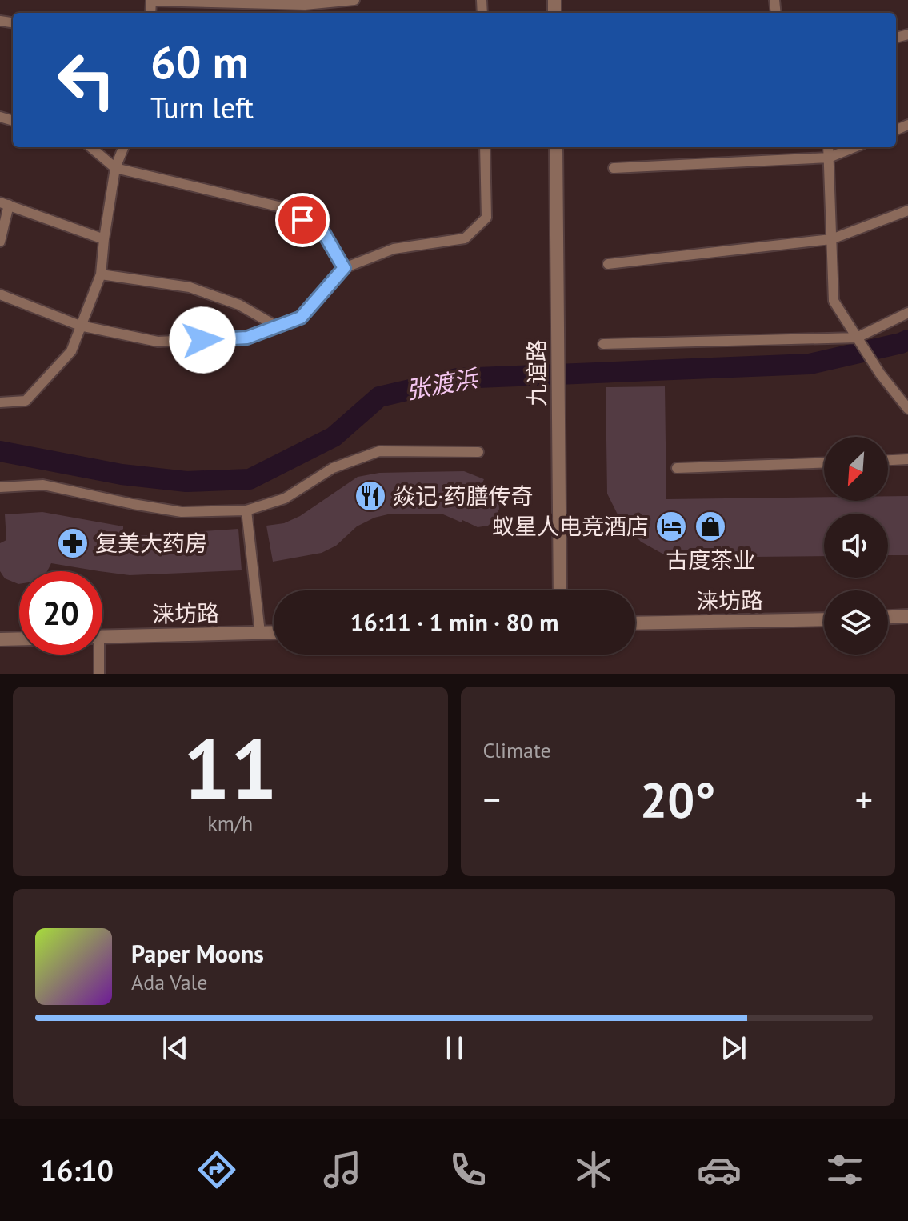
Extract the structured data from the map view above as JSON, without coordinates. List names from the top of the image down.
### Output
{
  "streets": {
    "street": ["九谊路", "涞坊路"]
  },
  "water": ["张渡浜"],
  "places": {
    "restaurant": ["焱记·药膳传奇"],
    "hotel": ["蚁星人电竞酒店"],
    "shop": ["古度茶业"],
    "pharmacy": ["复美大药房"]
  },
  "north": "bottom left",
  "page": {
    "turn": ["60 m", "Turn left"],
    "limit": "20",
    "trip": "16:11 · 1 min · 80 m",
    "tile": [
      ["11", "km/h"],
      "Climate"
    ],
    "heat": ["−", "20°", "+"],
    "song": ["Paper Moons", "Ada Vale"],
    "tabs": "16:10"
  }
}
